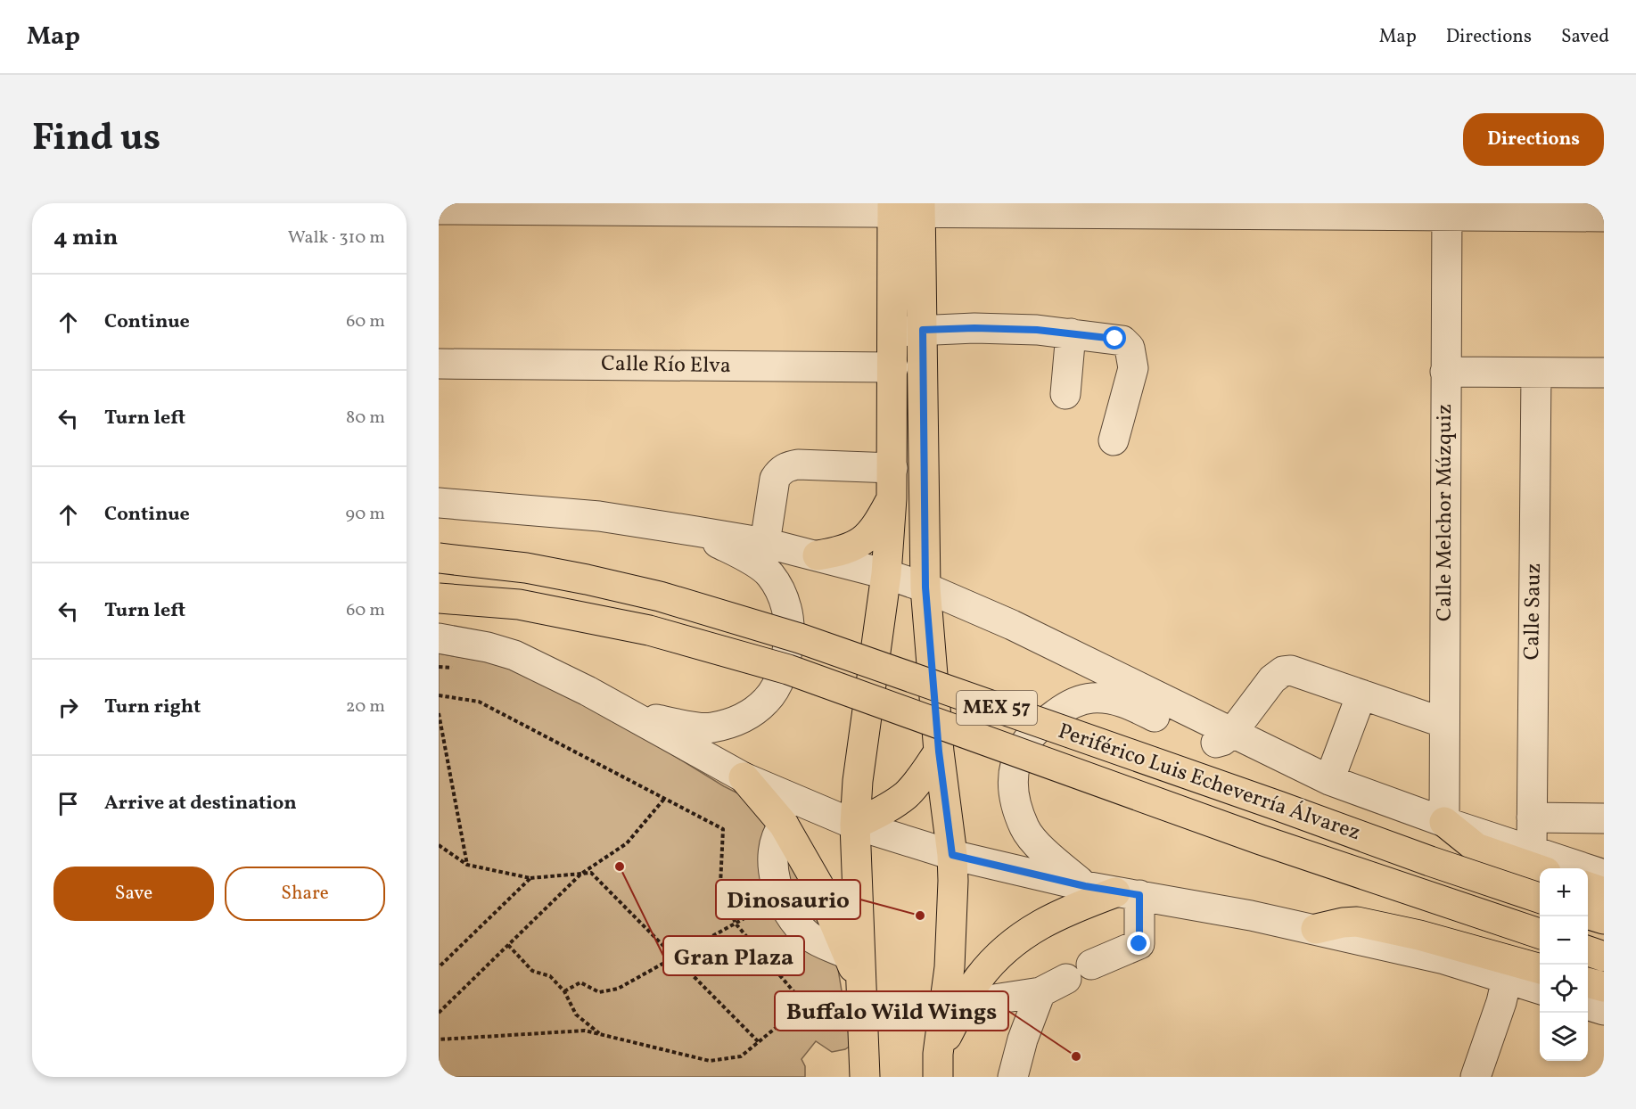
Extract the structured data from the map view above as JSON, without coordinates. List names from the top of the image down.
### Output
{
  "streets": {
    "main road": ["MEX 57", "Periférico Luis Echeverría Álvarez"],
    "street": ["Calle Río Elva", "Calle Melchor Múzquiz", "Calle Sauz"]
  },
  "places": ["Gran Plaza", "Dinosaurio", "Buffalo Wild Wings"],
  "page": {
    "header": "Map",
    "nav": ["Map", "Directions", "Saved"],
    "title": "Find us",
    "buttons": [
      "Directions",
      ["Save", "Share"]
    ],
    "heading": ["4 min", "Walk · 310 m"],
    "list": [
      ["Continue", "60 m"],
      ["Turn left", "80 m"],
      ["Continue", "90 m"],
      ["Turn left", "60 m"],
      ["Turn right", "20 m"],
      "Arrive at destination"
    ],
    "map_buttons": ["+", "−"]
  }
}
